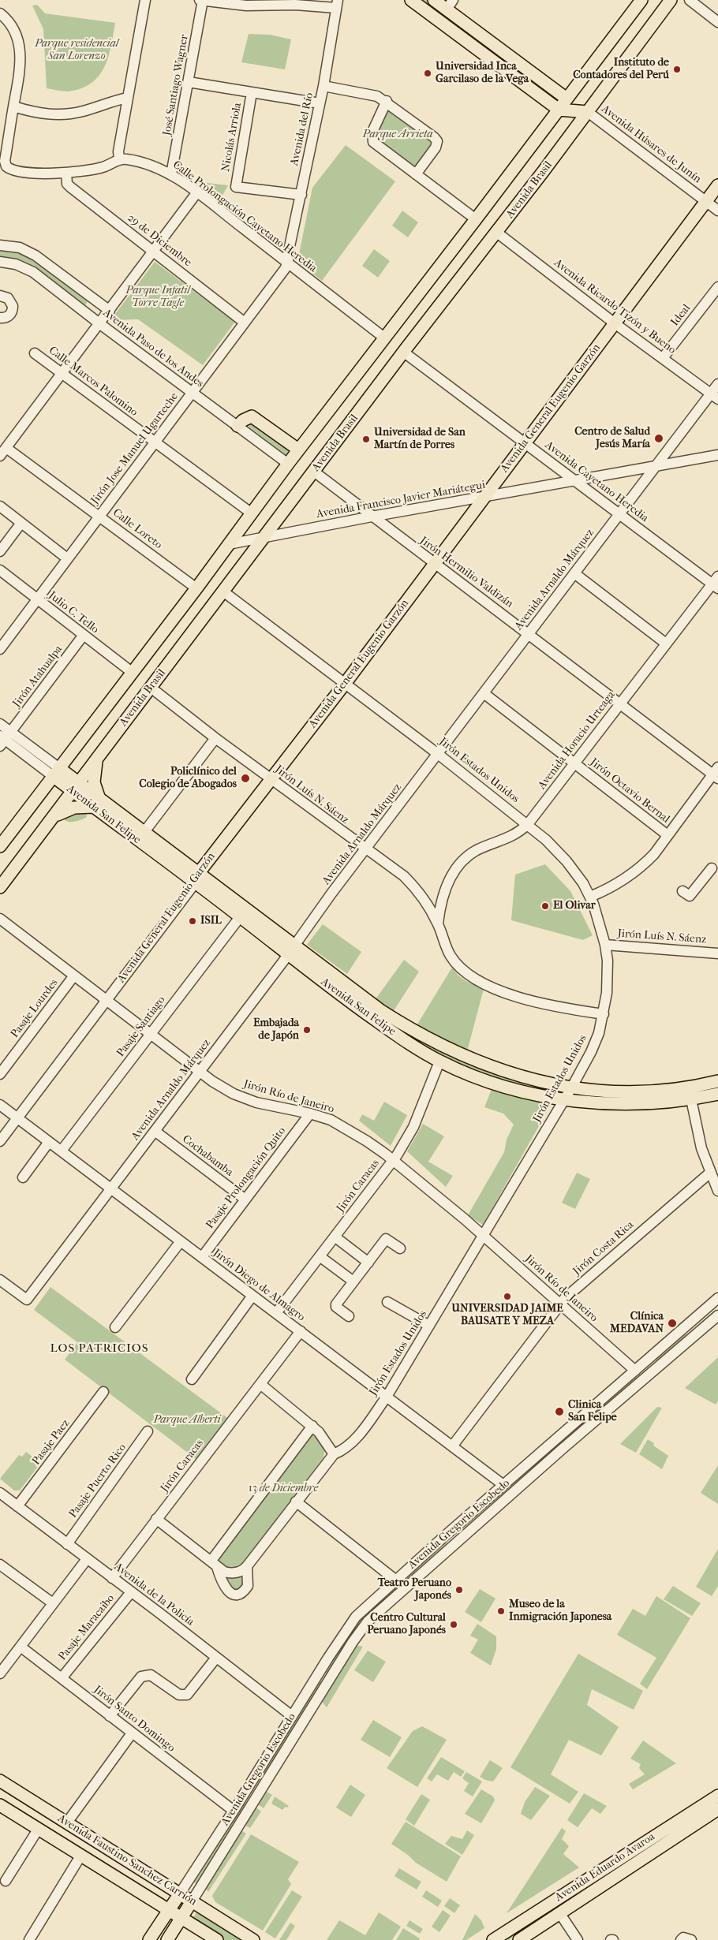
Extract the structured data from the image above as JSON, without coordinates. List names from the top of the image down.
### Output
{
  "streets": {
    "main road": [
      "Avenida Brasil",
      "Avenida General Eugenio Garzón",
      "Avenida San Felipe",
      "Avenida Gregorio Escobedo",
      "Avenida Faustino Sanchez Carrión",
      "Avenida Eduardo Avaroa"
    ],
    "street": [
      "José Santiago Wagner",
      "Avenida del Río",
      "Nicolás Arriola",
      "Avenida Húsares de Junín",
      "Calle Prolongación Cayetano Heredia",
      "29 de Diciembre",
      "Avenida Ricardo Tizón y Bueno",
      "Ideal",
      "Avenida Paso de los Andes",
      "Calle Marcos Palomino",
      "Jirón Jose Manuel Ugarteche",
      "Avenida Cayetano Heredia",
      "Avenida Francisco Javier Mariátegui",
      "Calle Loreto",
      "Jirón Hermilio Valdizán",
      "Avenida Arnaldo Márquez",
      "Julio C. Tello",
      "Jirón Atahualpa",
      "Avenida Horacio Urteaga",
      "Jirón Estados Unidos",
      "Jirón Octavio Bernal",
      "Jirón Luís N. Sáenz",
      "Pasaje Lourdes",
      "Pasaje Santiago",
      "Jirón Río de Janeiro",
      "Cochabamba",
      "Pasaje Prolongación Quito",
      "Jirón Caracas",
      "Jirón Costa Rica",
      "Jirón Diego de Almagro",
      "Pasaje Paez",
      "Pasaje Puerto Rico",
      "Avenida de la Policía",
      "Pasaje Maracaibo",
      "Jirón Santo Domingo"
    ]
  },
  "crossings": [
    ["José Santiago Wagner", "Calle Prolongación Cayetano Heredia"],
    ["Avenida del Río", "Nicolás Arriola"],
    ["Avenida del Río", "Calle Prolongación Cayetano Heredia"],
    ["Avenida del Río", "Jirón Jose Manuel Ugarteche"],
    ["Avenida Húsares de Junín", "Avenida Brasil"],
    ["Avenida Húsares de Junín", "Avenida General Eugenio Garzón"],
    ["Avenida Brasil", "Avenida Ricardo Tizón y Bueno"],
    ["Avenida Brasil", "Avenida Cayetano Heredia"],
    ["Avenida Brasil", "Avenida Francisco Javier Mariátegui"],
    ["Avenida Brasil", "Jirón Hermilio Valdizán"],
    ["Avenida Brasil", "Jirón Estados Unidos"],
    ["Avenida Brasil", "Jirón Luís N. Sáenz"],
    ["Avenida Brasil", "Avenida San Felipe"],
    ["Calle Prolongación Cayetano Heredia", "Jirón Jose Manuel Ugarteche"],
    ["29 de Diciembre", "Jirón Jose Manuel Ugarteche"],
    ["Avenida Ricardo Tizón y Bueno", "Ideal"],
    ["Avenida Ricardo Tizón y Bueno", "Avenida General Eugenio Garzón"],
    ["Avenida Ricardo Tizón y Bueno", "Avenida Arnaldo Márquez"],
    ["Avenida Paso de los Andes", "Jirón Jose Manuel Ugarteche"],
    ["Calle Marcos Palomino", "Jirón Jose Manuel Ugarteche"],
    ["Avenida General Eugenio Garzón", "Avenida Cayetano Heredia"],
    ["Avenida General Eugenio Garzón", "Avenida Francisco Javier Mariátegui"],
    ["Avenida General Eugenio Garzón", "Jirón Hermilio Valdizán"],
    ["Avenida General Eugenio Garzón", "Jirón Estados Unidos"],
    ["Avenida General Eugenio Garzón", "Jirón Luís N. Sáenz"],
    ["Avenida General Eugenio Garzón", "Avenida San Felipe"],
    ["Avenida General Eugenio Garzón", "Jirón Río de Janeiro"],
    ["Avenida General Eugenio Garzón", "Jirón Diego de Almagro"],
    ["Jirón Jose Manuel Ugarteche", "Calle Loreto"],
    ["Jirón Jose Manuel Ugarteche", "Julio C. Tello"],
    ["Avenida Cayetano Heredia", "Avenida Francisco Javier Mariátegui"],
    ["Avenida Cayetano Heredia", "Avenida Arnaldo Márquez"],
    ["Avenida Cayetano Heredia", "Avenida Horacio Urteaga"],
    ["Avenida Francisco Javier Mariátegui", "Jirón Hermilio Valdizán"],
    ["Avenida Francisco Javier Mariátegui", "Avenida Arnaldo Márquez"],
    ["Jirón Hermilio Valdizán", "Avenida Arnaldo Márquez"],
    ["Jirón Hermilio Valdizán", "Avenida Horacio Urteaga"],
    ["Avenida Arnaldo Márquez", "Jirón Estados Unidos"],
    ["Avenida Arnaldo Márquez", "Jirón Octavio Bernal"],
    ["Avenida Arnaldo Márquez", "Jirón Luís N. Sáenz"],
    ["Avenida Arnaldo Márquez", "Avenida San Felipe"],
    ["Avenida Arnaldo Márquez", "Jirón Río de Janeiro"],
    ["Avenida Arnaldo Márquez", "Cochabamba"],
    ["Avenida Arnaldo Márquez", "Jirón Diego de Almagro"],
    ["Julio C. Tello", "Jirón Atahualpa"],
    ["Avenida Horacio Urteaga", "Jirón Estados Unidos"],
    ["Avenida Horacio Urteaga", "Jirón Octavio Bernal"],
    ["Avenida Horacio Urteaga", "Jirón Luís N. Sáenz"],
    ["Jirón Estados Unidos", "Jirón Luís N. Sáenz"],
    ["Jirón Estados Unidos", "Avenida San Felipe"],
    ["Jirón Estados Unidos", "Jirón Río de Janeiro"],
    ["Jirón Estados Unidos", "Jirón Caracas"],
    ["Jirón Estados Unidos", "Jirón Diego de Almagro"],
    ["Avenida San Felipe", "Pasaje Santiago"],
    ["Avenida San Felipe", "Jirón Caracas"],
    ["Pasaje Lourdes", "Jirón Río de Janeiro"],
    ["Pasaje Santiago", "Jirón Río de Janeiro"],
    ["Pasaje Santiago", "Jirón Diego de Almagro"],
    ["Jirón Río de Janeiro", "Pasaje Prolongación Quito"],
    ["Jirón Río de Janeiro", "Jirón Caracas"],
    ["Jirón Río de Janeiro", "Jirón Costa Rica"],
    ["Jirón Río de Janeiro", "Avenida Gregorio Escobedo"],
    ["Cochabamba", "Pasaje Prolongación Quito"],
    ["Pasaje Prolongación Quito", "Jirón Diego de Almagro"],
    ["Jirón Caracas", "Jirón Diego de Almagro"],
    ["Jirón Caracas", "Avenida de la Policía"],
    ["Jirón Costa Rica", "Jirón Diego de Almagro"],
    ["Jirón Diego de Almagro", "Avenida Gregorio Escobedo"],
    ["Pasaje Paez", "Avenida de la Policía"],
    ["Pasaje Puerto Rico", "Avenida de la Policía"],
    ["Avenida Gregorio Escobedo", "Avenida de la Policía"],
    ["Avenida Gregorio Escobedo", "Jirón Santo Domingo"],
    ["Avenida Gregorio Escobedo", "Avenida Faustino Sanchez Carrión"],
    ["Avenida de la Policía", "Pasaje Maracaibo"],
    ["Pasaje Maracaibo", "Jirón Santo Domingo"]
  ],
  "districts": ["LOS PATRICIOS"],
  "parks": [
    "Parque residencial San Lorenzo",
    "Parque Arrieta",
    "Parque Infatil Torre Tagle",
    "Parque Alberti",
    "13 de Diciembre"
  ],
  "places": [
    "Instituto de Contadores del Perú",
    "Universidad Inca Garcilaso de la Vega",
    "Centro de Salud Jesús María",
    "Universidad de San Martín de Porres",
    "Policlínico del Colegio de Abogados",
    "El Olivar",
    "ISIL",
    "Embajada de Japón",
    "UNIVERSIDAD JAIME BAUSATE Y MEZA",
    "Clínica MEDAVAN",
    "Clinica San Felipe",
    "Teatro Peruano Japonés",
    "Museo de la Inmigración Japonesa",
    "Centro Cultural Peruano Japonés"
  ]
}
